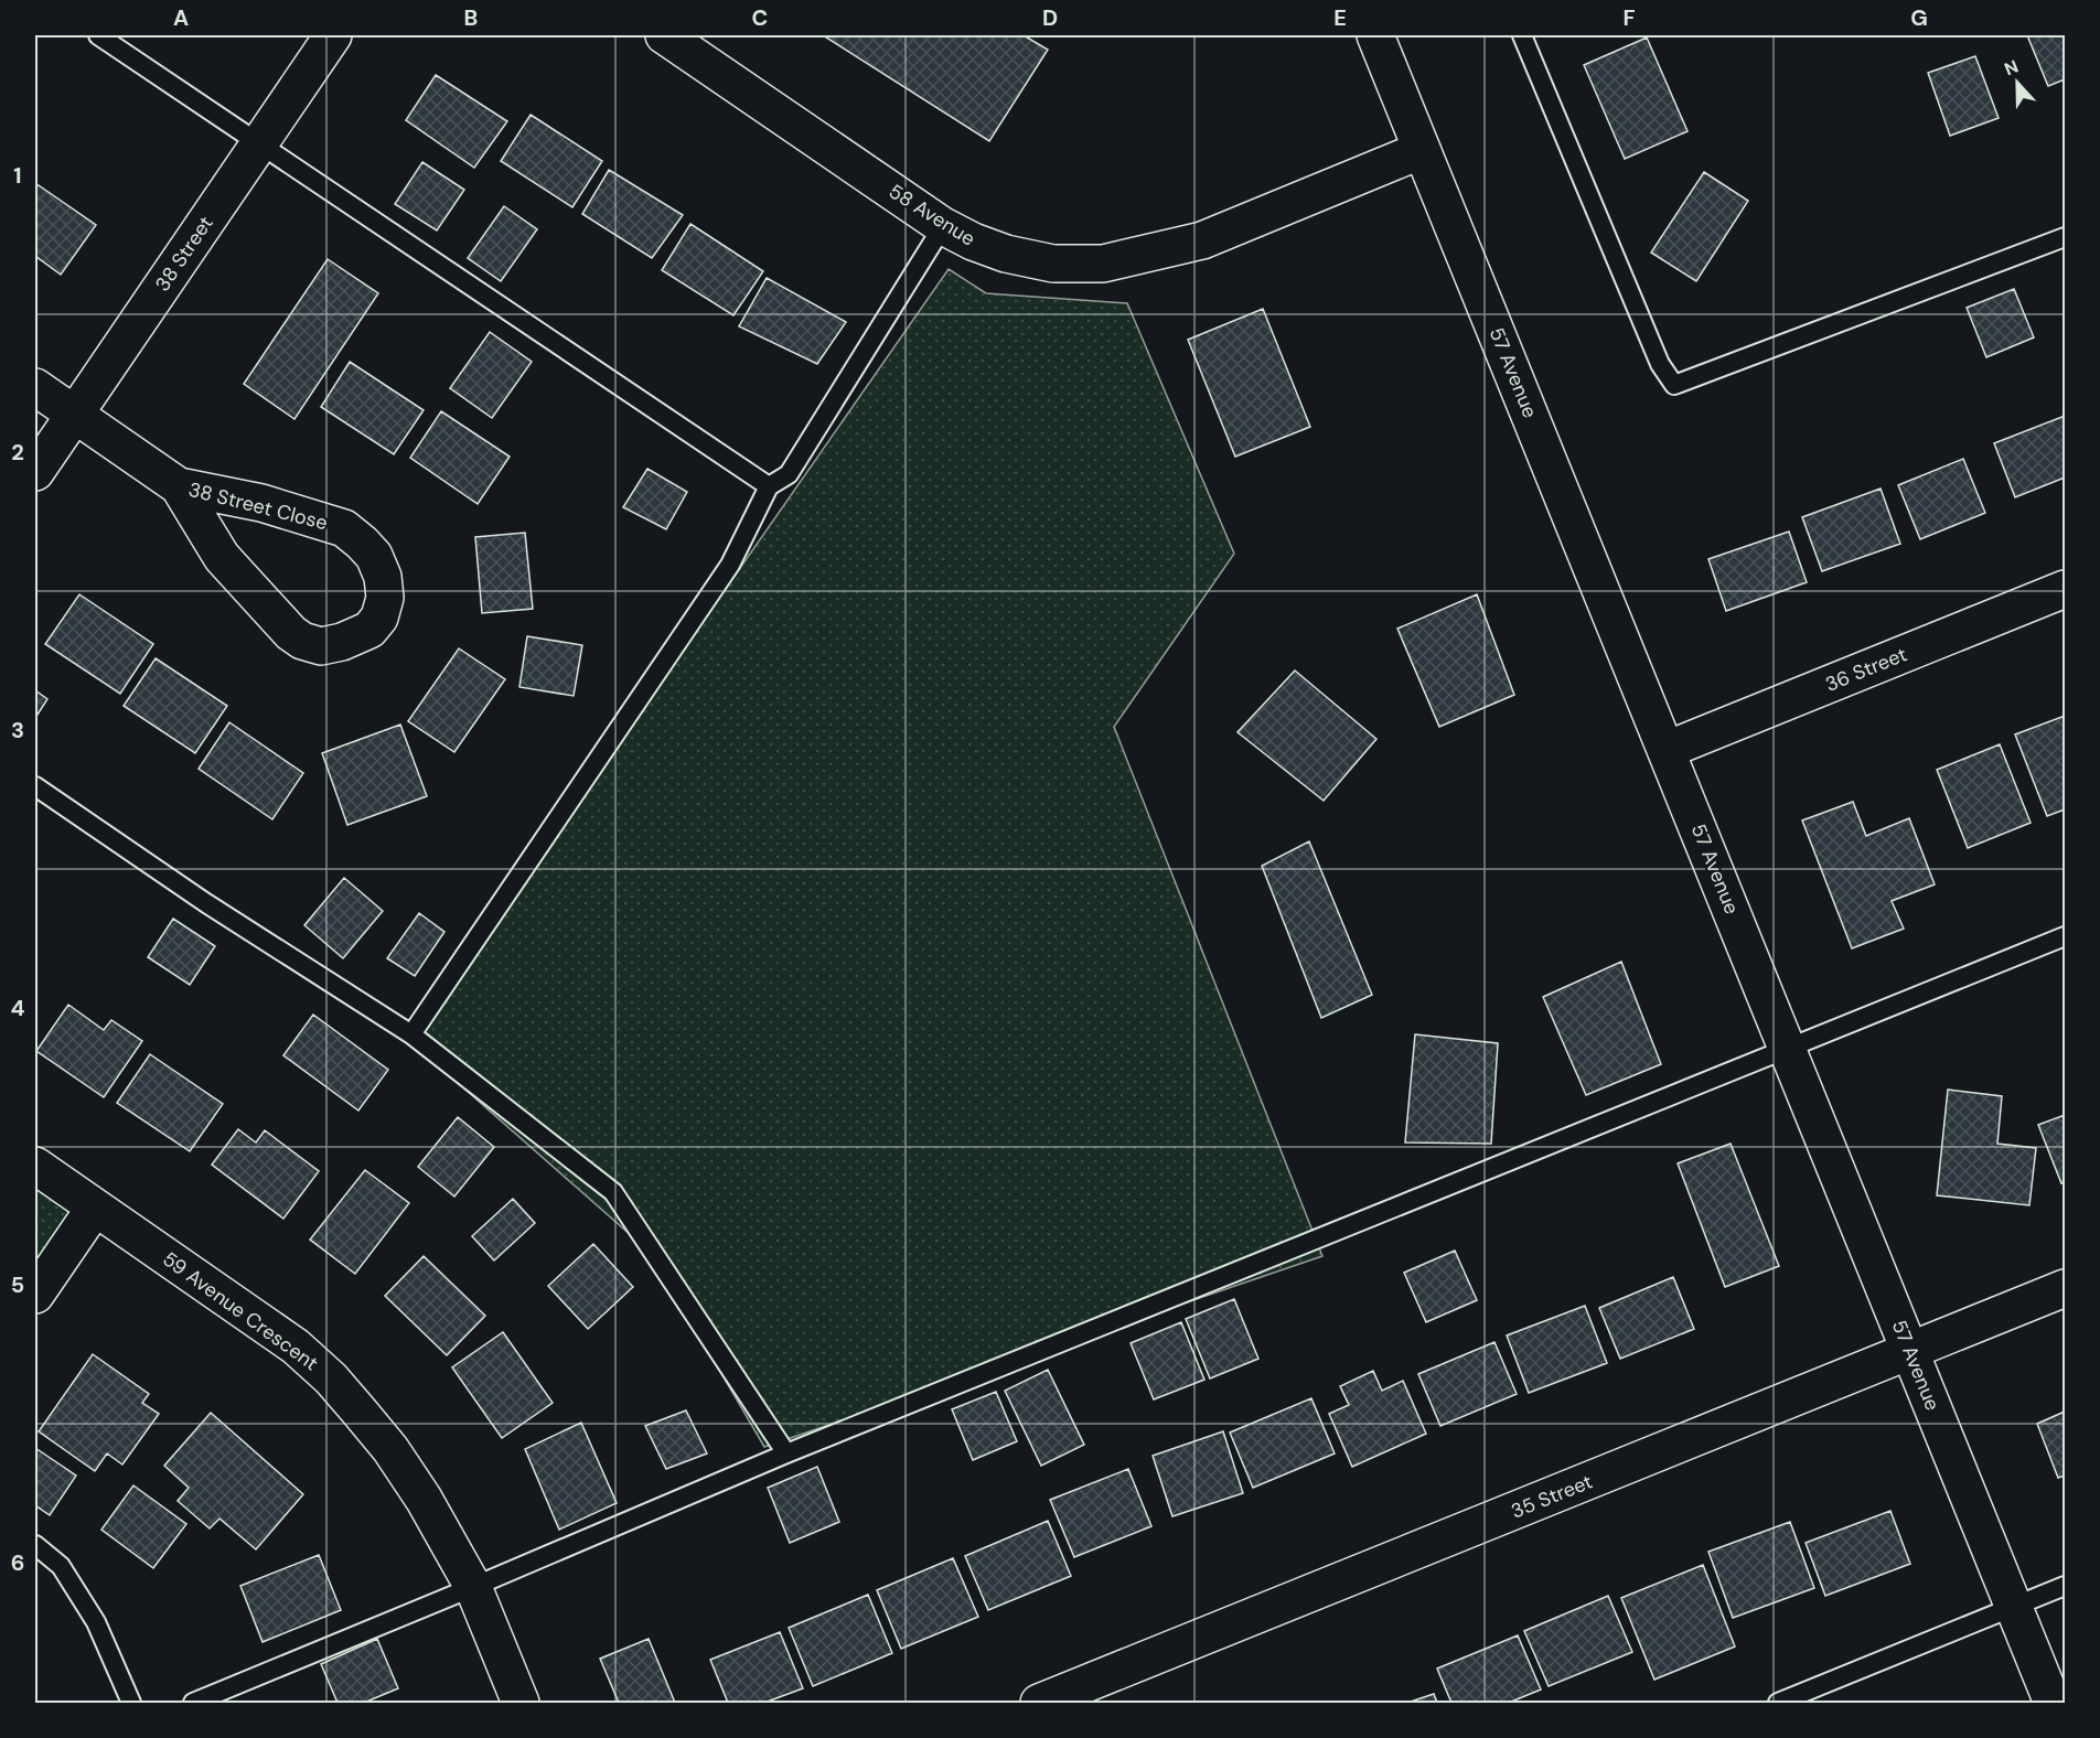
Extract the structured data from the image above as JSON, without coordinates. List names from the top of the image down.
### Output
{
  "streets": {
    "street": [
      "58 Avenue",
      "38 Street",
      "57 Avenue",
      "38 Street Close",
      "36 Street",
      "59 Avenue Crescent",
      "35 Street"
    ]
  },
  "crossings": [
    ["58 Avenue", "57 Avenue"],
    ["38 Street", "38 Street Close"],
    ["57 Avenue", "36 Street"],
    ["57 Avenue", "35 Street"]
  ],
  "north": "top",
  "grid": {
    "columns": [
      "A",
      "B",
      "C",
      "D",
      "E",
      "F",
      "G"
    ],
    "rows": [
      "1",
      "2",
      "3",
      "4",
      "5",
      "6"
    ]
  }
}
